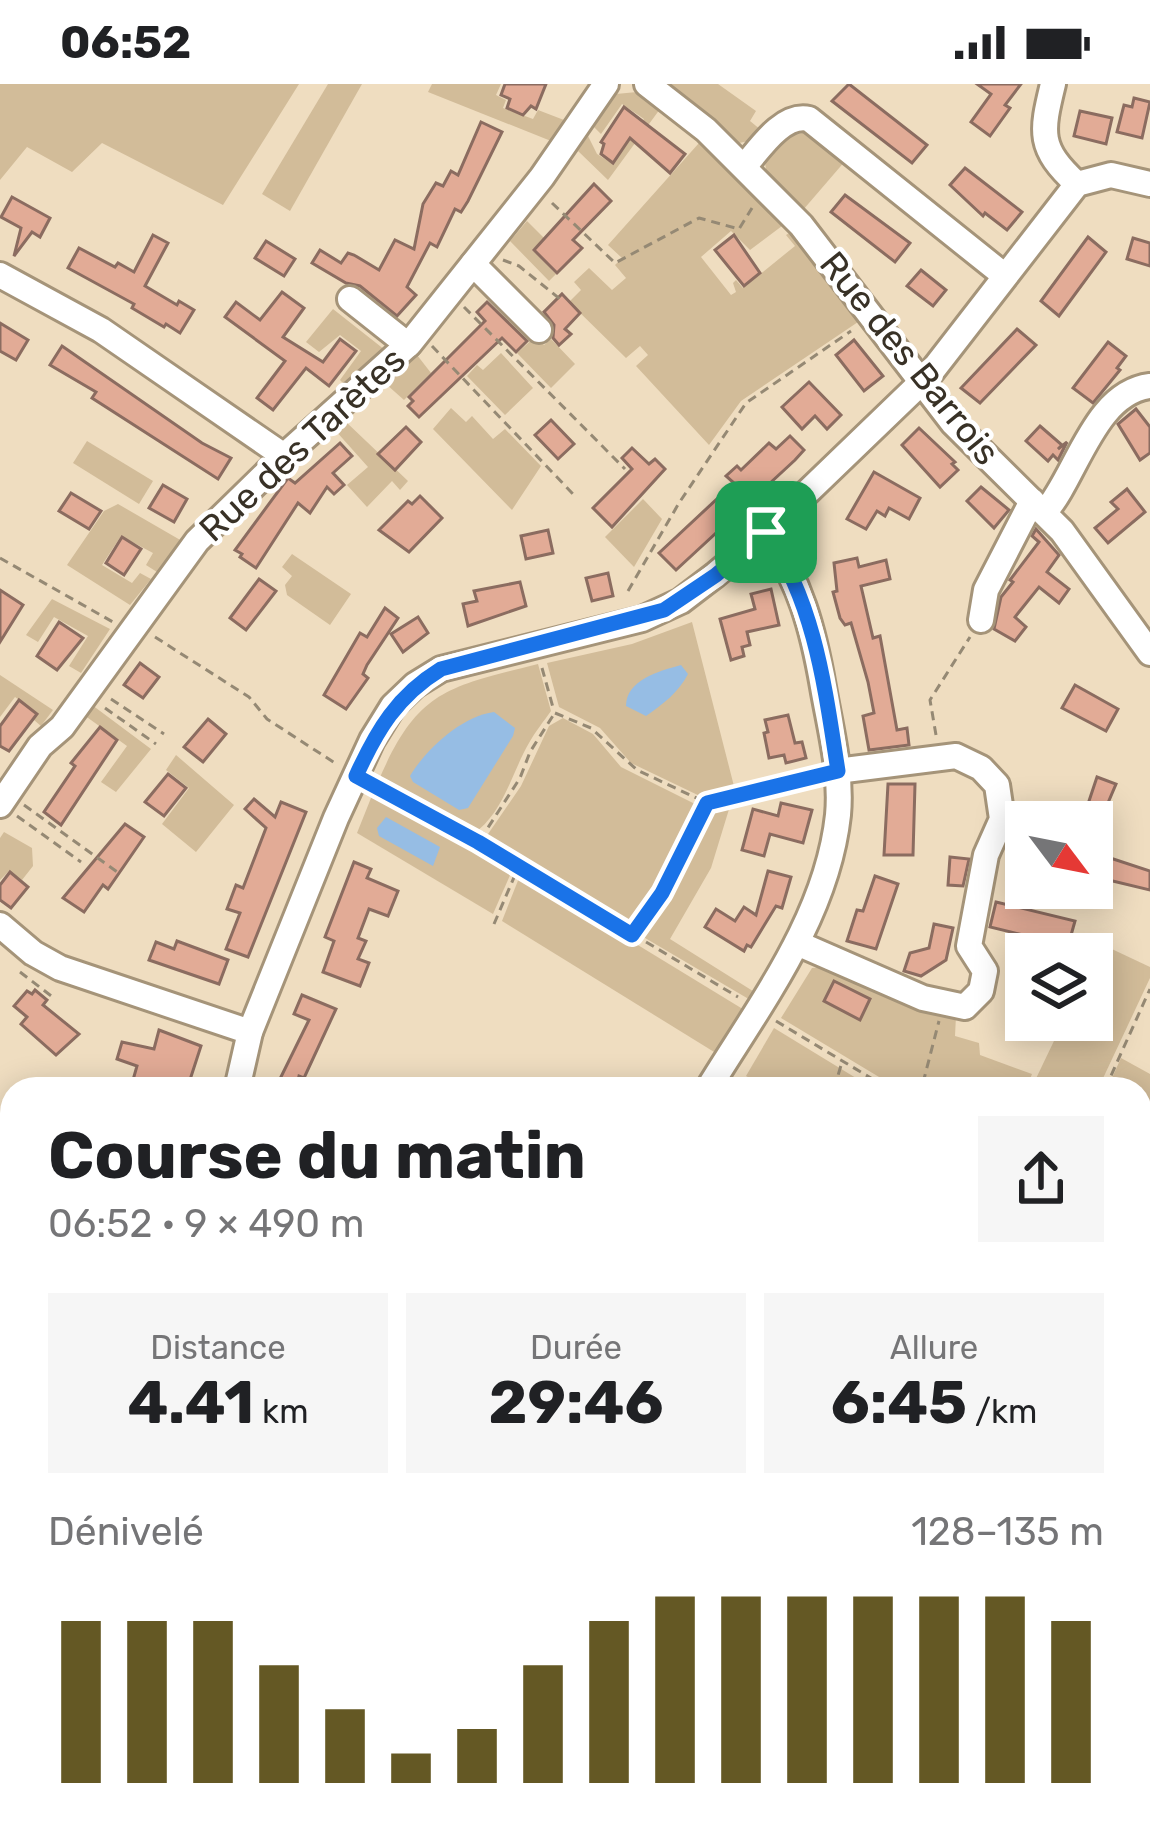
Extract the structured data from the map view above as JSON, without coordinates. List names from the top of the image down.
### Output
{
  "streets": {
    "street": ["Rue des Barrois", "Rue des Tarètes"]
  },
  "north": "bottom right",
  "page": {
    "status": "06:52",
    "heading": ["Course du matin", "06:52 · 9 × 490 m"],
    "stats": [
      ["Distance", "4.41 km"],
      ["Durée", "29:46"],
      ["Allure", "6:45 /km"]
    ],
    "chart": ["Dénivelé", "128–135 m"]
  }
}
